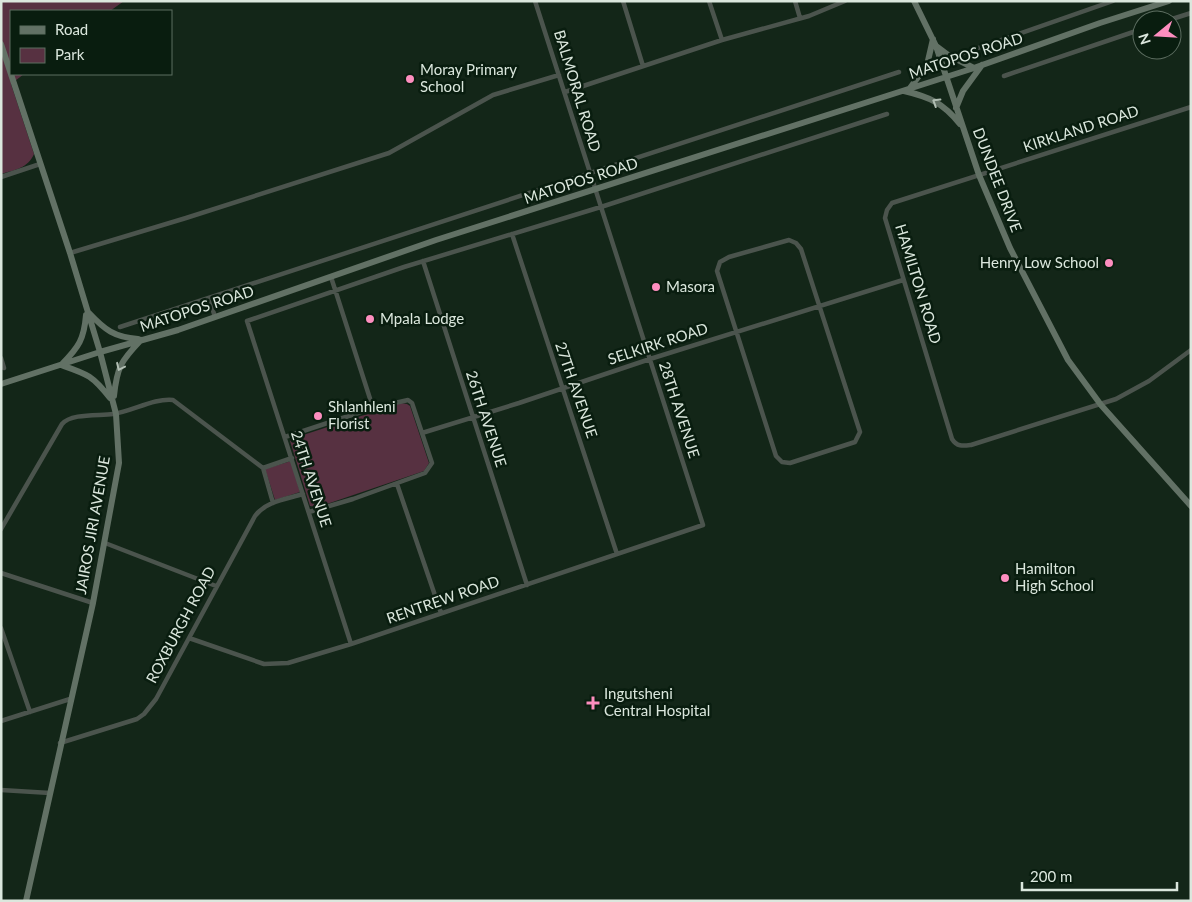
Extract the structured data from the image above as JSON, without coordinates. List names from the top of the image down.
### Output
{
  "streets": {
    "main road": ["MATOPOS ROAD", "DUNDEE DRIVE", "JAIROS JIRI AVENUE"],
    "street": [
      "BALMORAL ROAD",
      "KIRKLAND ROAD",
      "HAMILTON ROAD",
      "SELKIRK ROAD",
      "27TH AVENUE",
      "28TH AVENUE",
      "26TH AVENUE",
      "24TH AVENUE",
      "RENTREW ROAD",
      "ROXBURGH ROAD"
    ]
  },
  "crossings": [
    ["MATOPOS ROAD", "BALMORAL ROAD"],
    ["MATOPOS ROAD", "DUNDEE DRIVE"],
    ["MATOPOS ROAD", "28TH AVENUE"],
    ["MATOPOS ROAD", "JAIROS JIRI AVENUE"],
    ["BALMORAL ROAD", "28TH AVENUE"],
    ["KIRKLAND ROAD", "DUNDEE DRIVE"],
    ["KIRKLAND ROAD", "HAMILTON ROAD"],
    ["DUNDEE DRIVE", "HAMILTON ROAD"],
    ["HAMILTON ROAD", "SELKIRK ROAD"],
    ["SELKIRK ROAD", "27TH AVENUE"],
    ["SELKIRK ROAD", "28TH AVENUE"],
    ["SELKIRK ROAD", "26TH AVENUE"],
    ["27TH AVENUE", "RENTREW ROAD"],
    ["28TH AVENUE", "RENTREW ROAD"],
    ["26TH AVENUE", "RENTREW ROAD"],
    ["24TH AVENUE", "RENTREW ROAD"],
    ["24TH AVENUE", "ROXBURGH ROAD"],
    ["JAIROS JIRI AVENUE", "ROXBURGH ROAD"],
    ["RENTREW ROAD", "ROXBURGH ROAD"]
  ],
  "places": {
    "other": [
      "Moray Primary School",
      "Henry Low School",
      "Masora",
      "Mpala Lodge",
      "Shlanhleni Florist",
      "Hamilton High School"
    ],
    "health": ["Ingutsheni Central Hospital"]
  },
  "legend": ["Road", "Park"],
  "scale_bar": "200 m",
  "north": "left"
}
